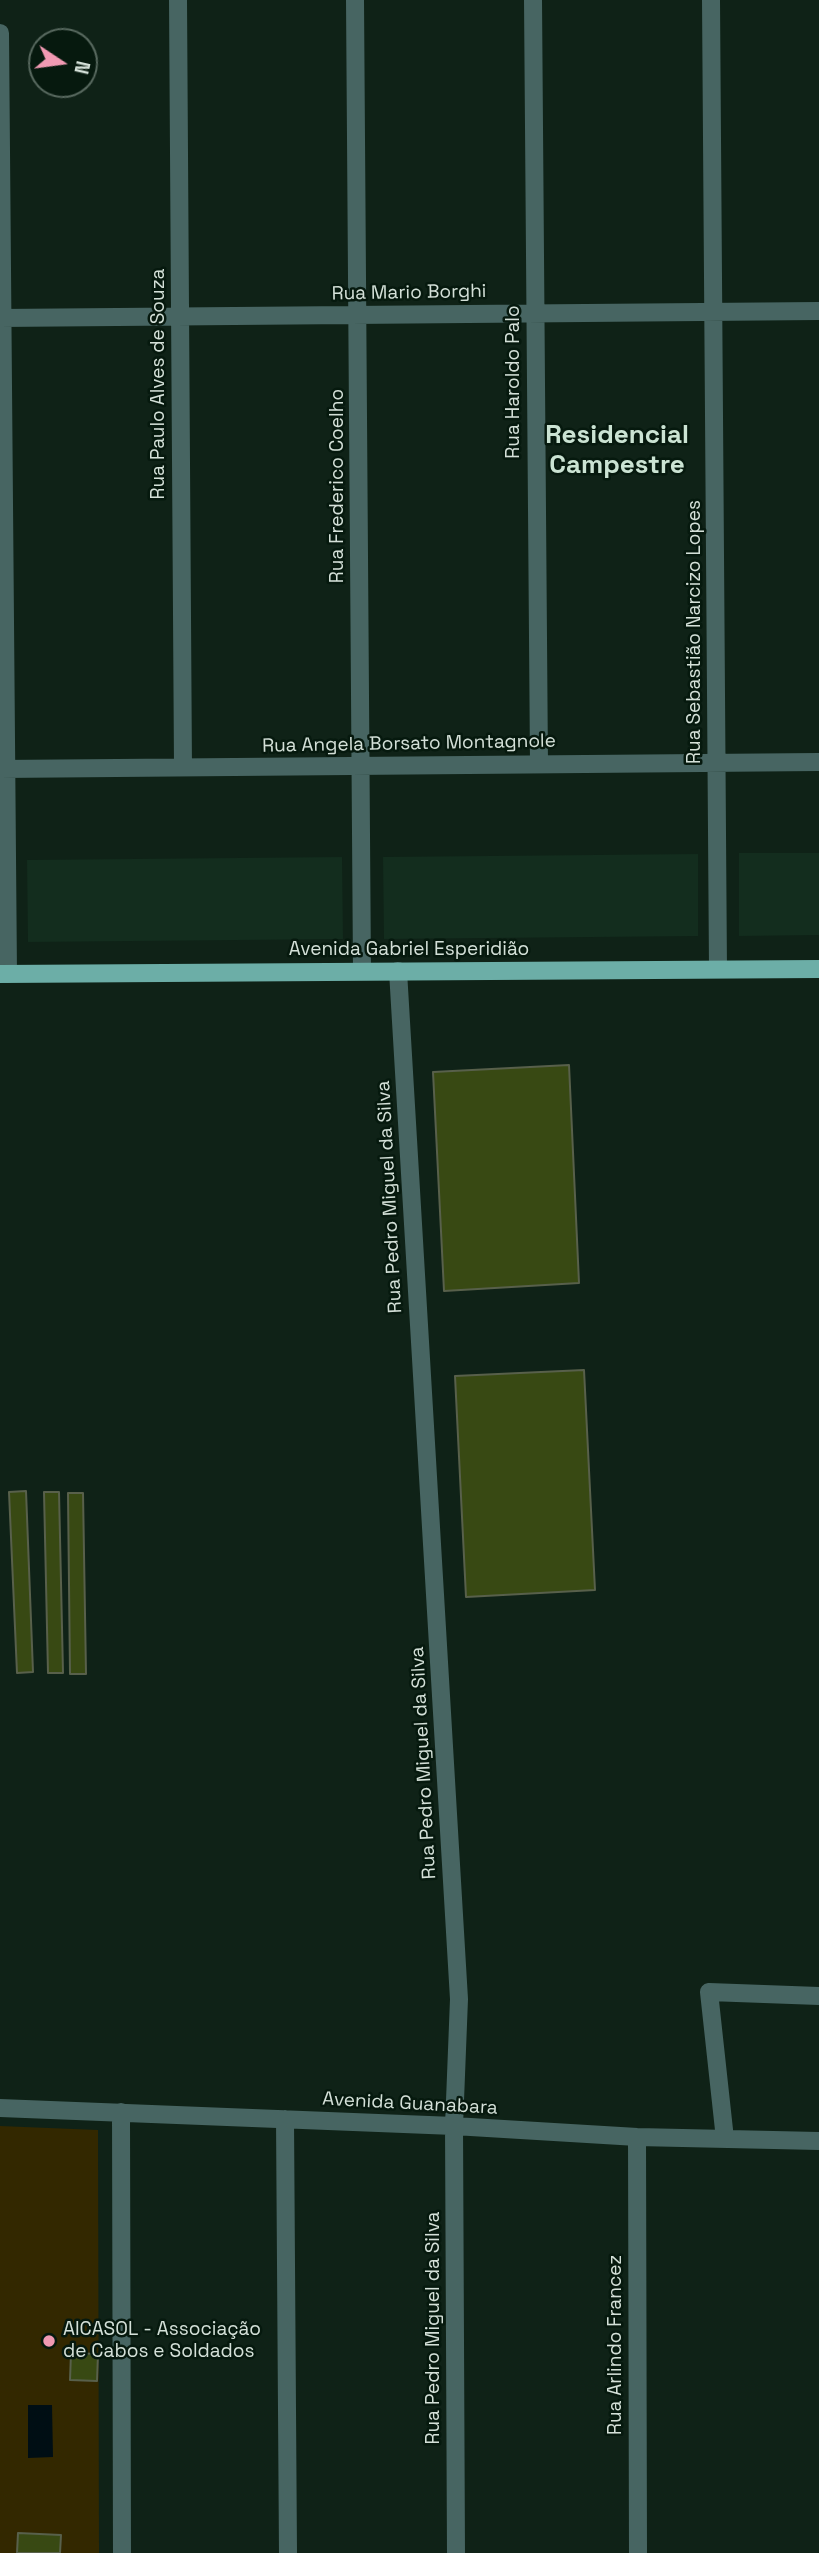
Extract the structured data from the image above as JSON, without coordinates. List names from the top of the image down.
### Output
{
  "streets": {
    "main road": ["Avenida Gabriel Esperidião"],
    "street": [
      "Rua Mario Borghi",
      "Rua Haroldo Palo",
      "Rua Paulo Alves de Souza",
      "Rua Frederico Coelho",
      "Rua Sebastião Narcizo Lopes",
      "Rua Angela Borsato Montagnole",
      "Rua Pedro Miguel da Silva",
      "Avenida Guanabara",
      "Rua Arlindo Francez"
    ]
  },
  "crossings": [
    ["Rua Mario Borghi", "Rua Haroldo Palo"],
    ["Rua Mario Borghi", "Rua Paulo Alves de Souza"],
    ["Rua Mario Borghi", "Rua Frederico Coelho"],
    ["Rua Mario Borghi", "Rua Sebastião Narcizo Lopes"],
    ["Rua Haroldo Palo", "Rua Angela Borsato Montagnole"],
    ["Rua Paulo Alves de Souza", "Rua Angela Borsato Montagnole"],
    ["Rua Frederico Coelho", "Rua Angela Borsato Montagnole"],
    ["Rua Frederico Coelho", "Avenida Gabriel Esperidião"],
    ["Rua Sebastião Narcizo Lopes", "Rua Angela Borsato Montagnole"],
    ["Rua Sebastião Narcizo Lopes", "Avenida Gabriel Esperidião"],
    ["Avenida Gabriel Esperidião", "Rua Pedro Miguel da Silva"],
    ["Rua Pedro Miguel da Silva", "Avenida Guanabara"],
    ["Avenida Guanabara", "Rua Arlindo Francez"]
  ],
  "districts": ["Residencial Campestre"],
  "places": ["AICASOL - Associação de Cabos e Soldados"],
  "north": "right"
}
